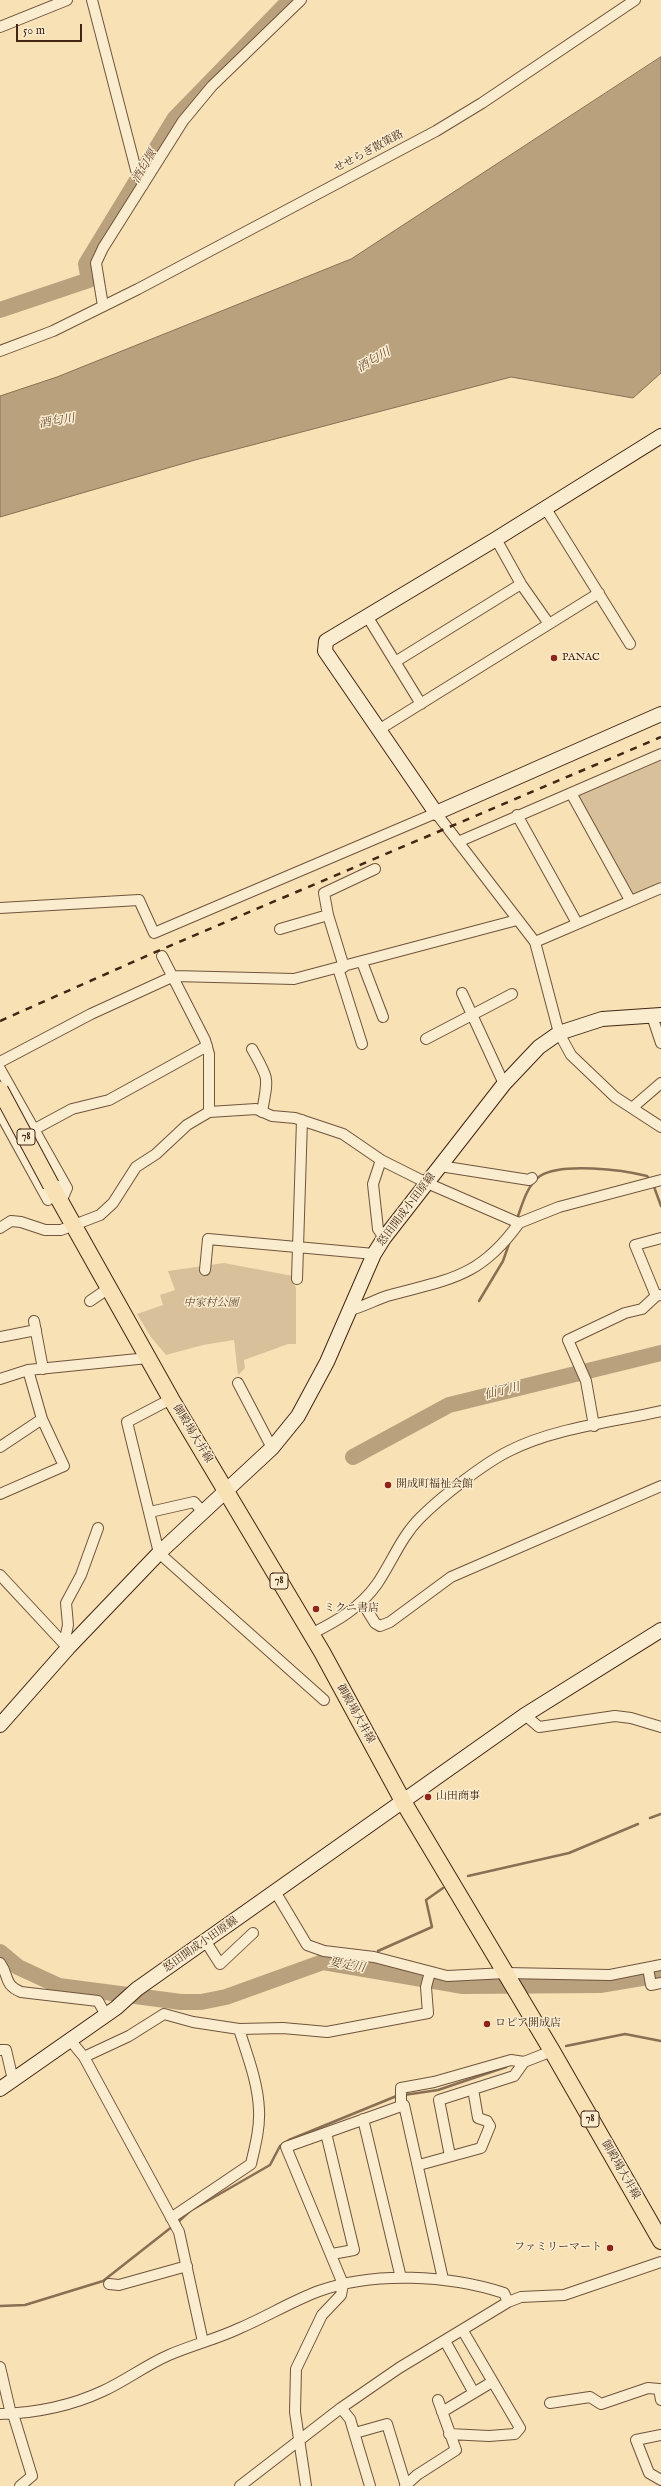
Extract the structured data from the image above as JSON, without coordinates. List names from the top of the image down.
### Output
{
  "streets": {
    "main road": ["78", "御殿場大井線"],
    "street": ["せせらぎ散策路", "怒田開成小田原線"]
  },
  "crossings": [
    ["78", "御殿場大井線"],
    ["怒田開成小田原線", "御殿場大井線"]
  ],
  "water": [
    "酒匂堰",
    "酒匂川",
    "仙了川",
    "要定川"
  ],
  "parks": ["中家村公園"],
  "places": [
    "PANAC",
    "開成町福祉会館",
    "ミクニ書店",
    "山田商事",
    "ロピア開成店",
    "ファミリーマート"
  ],
  "scale_bar": "50 m"
}
